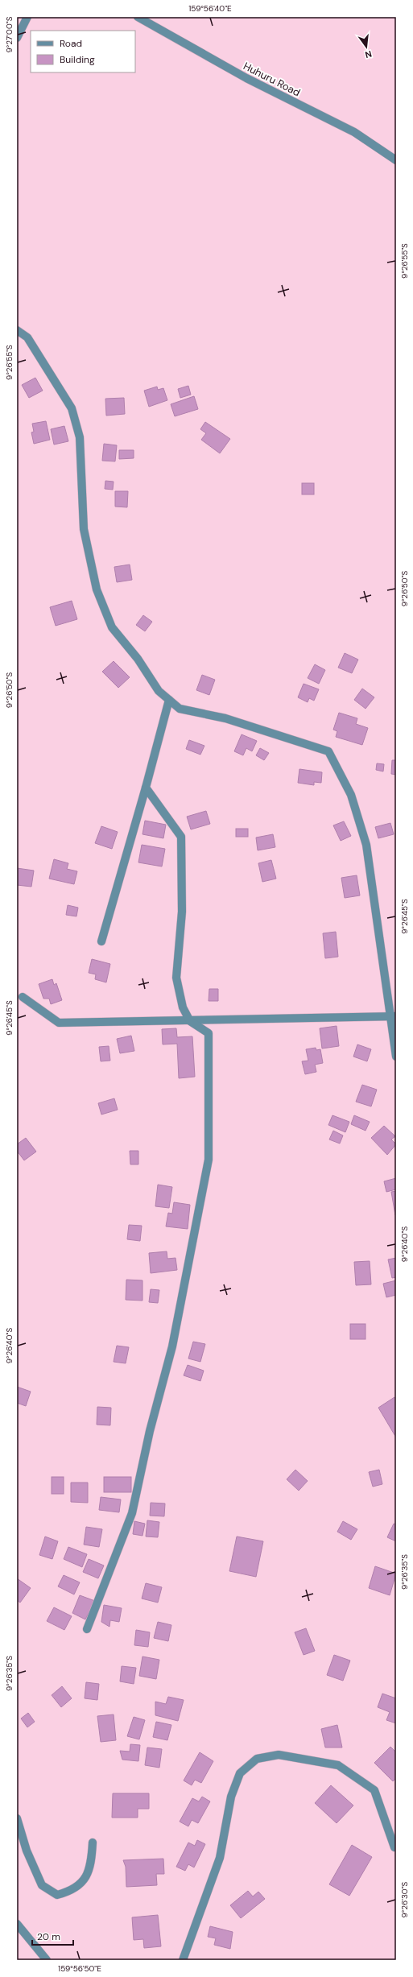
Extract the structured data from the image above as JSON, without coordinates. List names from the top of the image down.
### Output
{
  "streets": {
    "street": ["Huhuru Road"]
  },
  "legend": ["Road", "Building"],
  "scale_bar": "20 m",
  "north": "bottom",
  "coordinates": [
    "159°56'40\"E",
    "9°27'00\"S",
    "9°26'55\"S",
    "9°26'50\"S",
    "9°26'45\"S",
    "9°26'40\"S",
    "9°26'35\"S",
    "9°26'30\"S",
    "159°56'50\"E"
  ]
}
